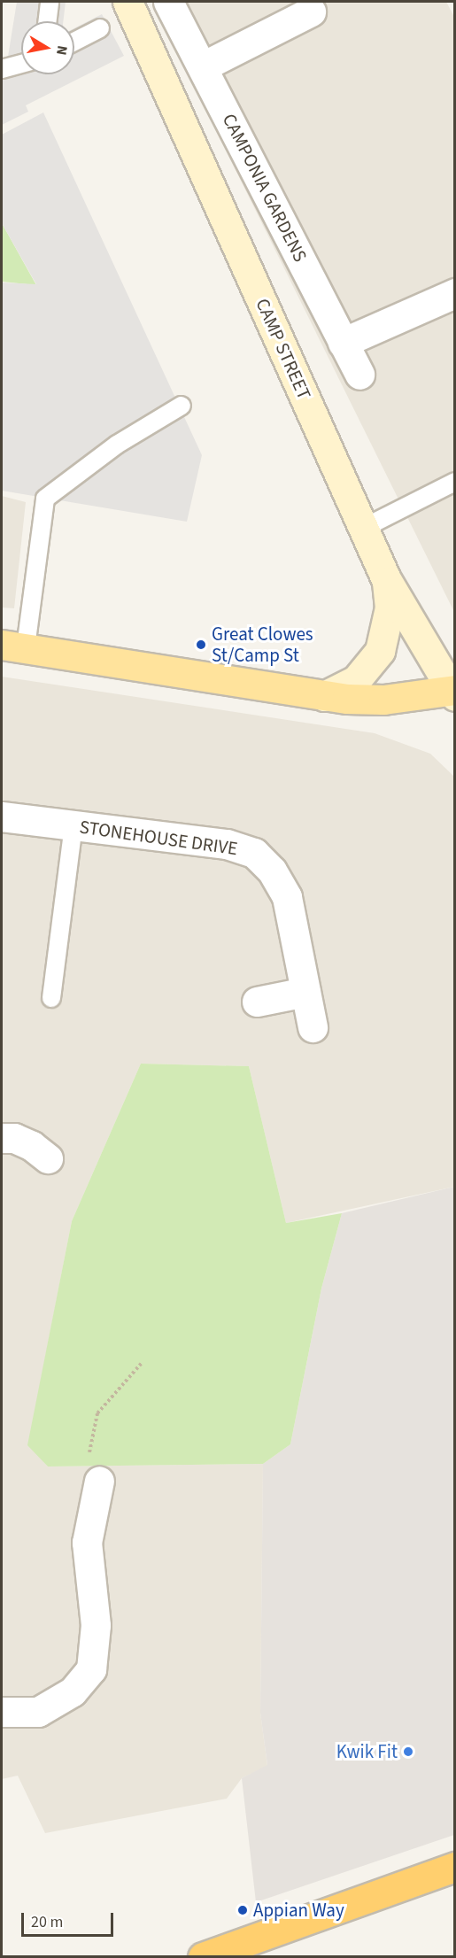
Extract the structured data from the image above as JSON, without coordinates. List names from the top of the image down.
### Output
{
  "streets": {
    "main road": ["CAMP STREET"],
    "street": ["CAMPONIA GARDENS", "STONEHOUSE DRIVE"]
  },
  "places": ["Great Clowes St/Camp St", "Kwik Fit", "Appian Way"],
  "scale_bar": "20 m",
  "north": "right"
}
